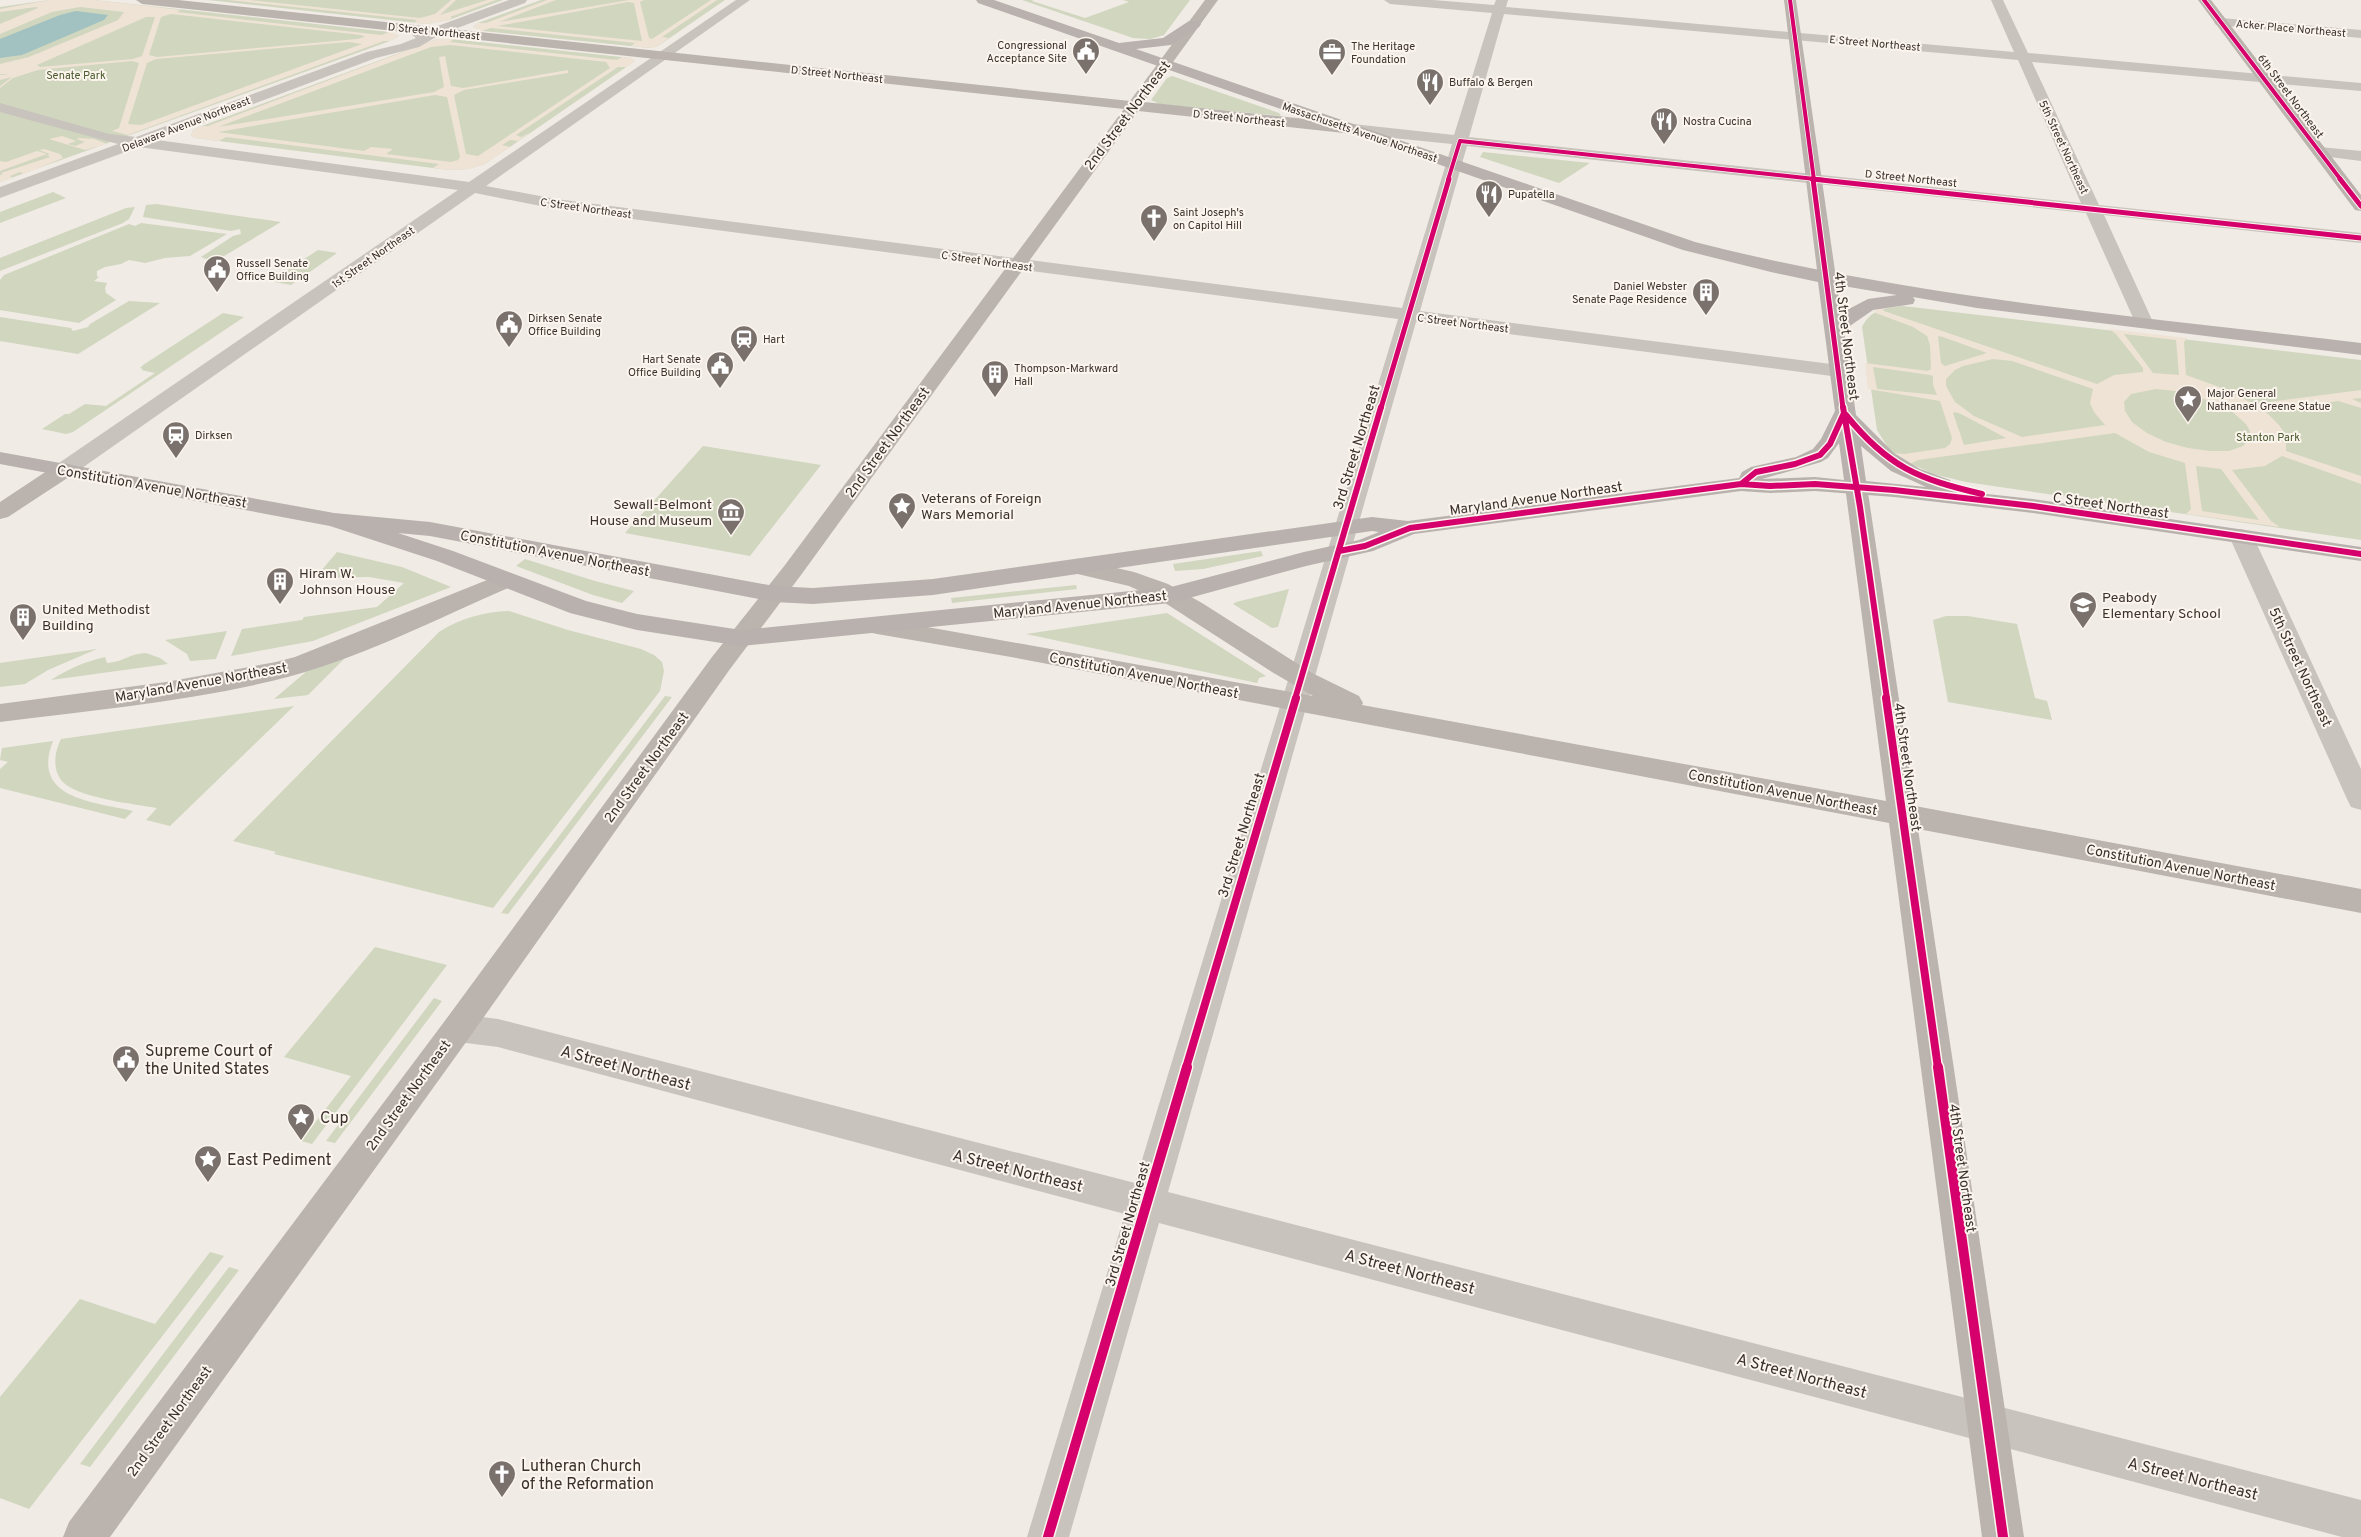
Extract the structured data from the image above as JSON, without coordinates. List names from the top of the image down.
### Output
{
  "streets": {
    "main road": [
      "Massachusetts Avenue Northeast",
      "C Street Northeast",
      "4th Street Northeast",
      "Constitution Avenue Northeast",
      "Maryland Avenue Northeast"
    ],
    "street": [
      "Acker Place Northeast",
      "D Street Northeast",
      "E Street Northeast",
      "6th Street Northeast",
      "2nd Street Northeast",
      "Delaware Avenue Northeast",
      "5th Street Northeast",
      "1st Street Northeast",
      "3rd Street Northeast",
      "A Street Northeast"
    ]
  },
  "crossings": [
    ["Acker Place Northeast", "6th Street Northeast"],
    ["D Street Northeast", "2nd Street Northeast"],
    ["D Street Northeast", "Delaware Avenue Northeast"],
    ["D Street Northeast", "Massachusetts Avenue Northeast"],
    ["D Street Northeast", "5th Street Northeast"],
    ["D Street Northeast", "1st Street Northeast"],
    ["D Street Northeast", "4th Street Northeast"],
    ["D Street Northeast", "3rd Street Northeast"],
    ["E Street Northeast", "6th Street Northeast"],
    ["E Street Northeast", "5th Street Northeast"],
    ["E Street Northeast", "4th Street Northeast"],
    ["E Street Northeast", "3rd Street Northeast"],
    ["2nd Street Northeast", "Massachusetts Avenue Northeast"],
    ["2nd Street Northeast", "C Street Northeast"],
    ["2nd Street Northeast", "Constitution Avenue Northeast"],
    ["2nd Street Northeast", "Maryland Avenue Northeast"],
    ["2nd Street Northeast", "A Street Northeast"],
    ["Delaware Avenue Northeast", "C Street Northeast"],
    ["Massachusetts Avenue Northeast", "4th Street Northeast"],
    ["Massachusetts Avenue Northeast", "3rd Street Northeast"],
    ["5th Street Northeast", "C Street Northeast"],
    ["C Street Northeast", "1st Street Northeast"],
    ["C Street Northeast", "4th Street Northeast"],
    ["C Street Northeast", "3rd Street Northeast"],
    ["C Street Northeast", "Maryland Avenue Northeast"],
    ["1st Street Northeast", "Constitution Avenue Northeast"],
    ["4th Street Northeast", "Constitution Avenue Northeast"],
    ["4th Street Northeast", "Maryland Avenue Northeast"],
    ["4th Street Northeast", "A Street Northeast"],
    ["3rd Street Northeast", "Constitution Avenue Northeast"],
    ["3rd Street Northeast", "Maryland Avenue Northeast"],
    ["3rd Street Northeast", "A Street Northeast"],
    ["Constitution Avenue Northeast", "Maryland Avenue Northeast"]
  ],
  "parks": ["Senate Park", "Stanton Park"],
  "places": {
    "public building": [
      "Congressional Acceptance Site",
      "Russell Senate Office Building",
      "Dirksen Senate Office Building",
      "Hart Senate Office Building",
      "Supreme Court of the United States"
    ],
    "office": ["The Heritage Foundation"],
    "restaurant": ["Buffalo & Bergen", "Nostra Cucina", "Pupatella"],
    "church": ["Saint Joseph's on Capitol Hill", "Lutheran Church of the Reformation"],
    "building": [
      "Daniel Webster Senate Page Residence",
      "Thompson-Markward Hall",
      "Hiram W. Johnson House",
      "United Methodist Building"
    ],
    "station": ["Hart", "Dirksen"],
    "place": [
      "Major General Nathanael Greene Statue",
      "Veterans of Foreign Wars Memorial",
      "Cup",
      "East Pediment"
    ],
    "museum": ["Sewall-Belmont House and Museum"],
    "school or university": ["Peabody Elementary School"]
  }
}
